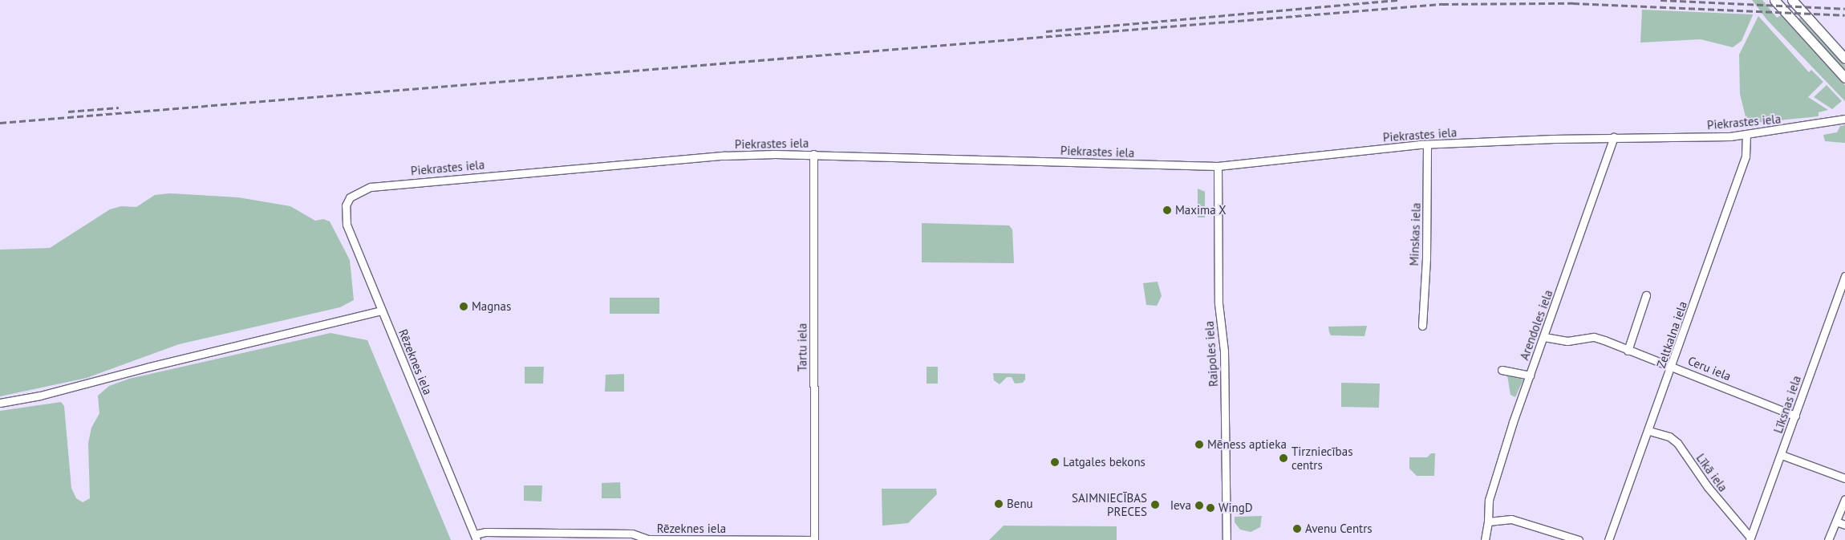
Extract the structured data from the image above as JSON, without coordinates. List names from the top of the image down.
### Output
{
  "streets": {
    "street": [
      "Piekrastes iela",
      "Minskas iela",
      "Arendoles iela",
      "Zeltkalna iela",
      "Tartu iela",
      "Raipoles iela",
      "Rēzeknes iela",
      "Ceru iela",
      "Līksnas iela",
      "Līkā iela"
    ]
  },
  "crossings": [
    ["Piekrastes iela", "Minskas iela"],
    ["Piekrastes iela", "Arendoles iela"],
    ["Piekrastes iela", "Zeltkalna iela"],
    ["Piekrastes iela", "Tartu iela"],
    ["Piekrastes iela", "Raipoles iela"],
    ["Piekrastes iela", "Rēzeknes iela"],
    ["Arendoles iela", "Ceru iela"],
    ["Zeltkalna iela", "Ceru iela"],
    ["Zeltkalna iela", "Līkā iela"],
    ["Tartu iela", "Rēzeknes iela"],
    ["Ceru iela", "Līksnas iela"],
    ["Līksnas iela", "Līkā iela"]
  ],
  "places": [
    "Maxima X",
    "Magnas",
    "Mēness aptieka",
    "Tirzniecības centrs",
    "Latgales bekons",
    "Benu",
    "SAIMNIECĪBAS PRECES",
    "Ieva",
    "WingD",
    "Avenu Centrs"
  ]
}
